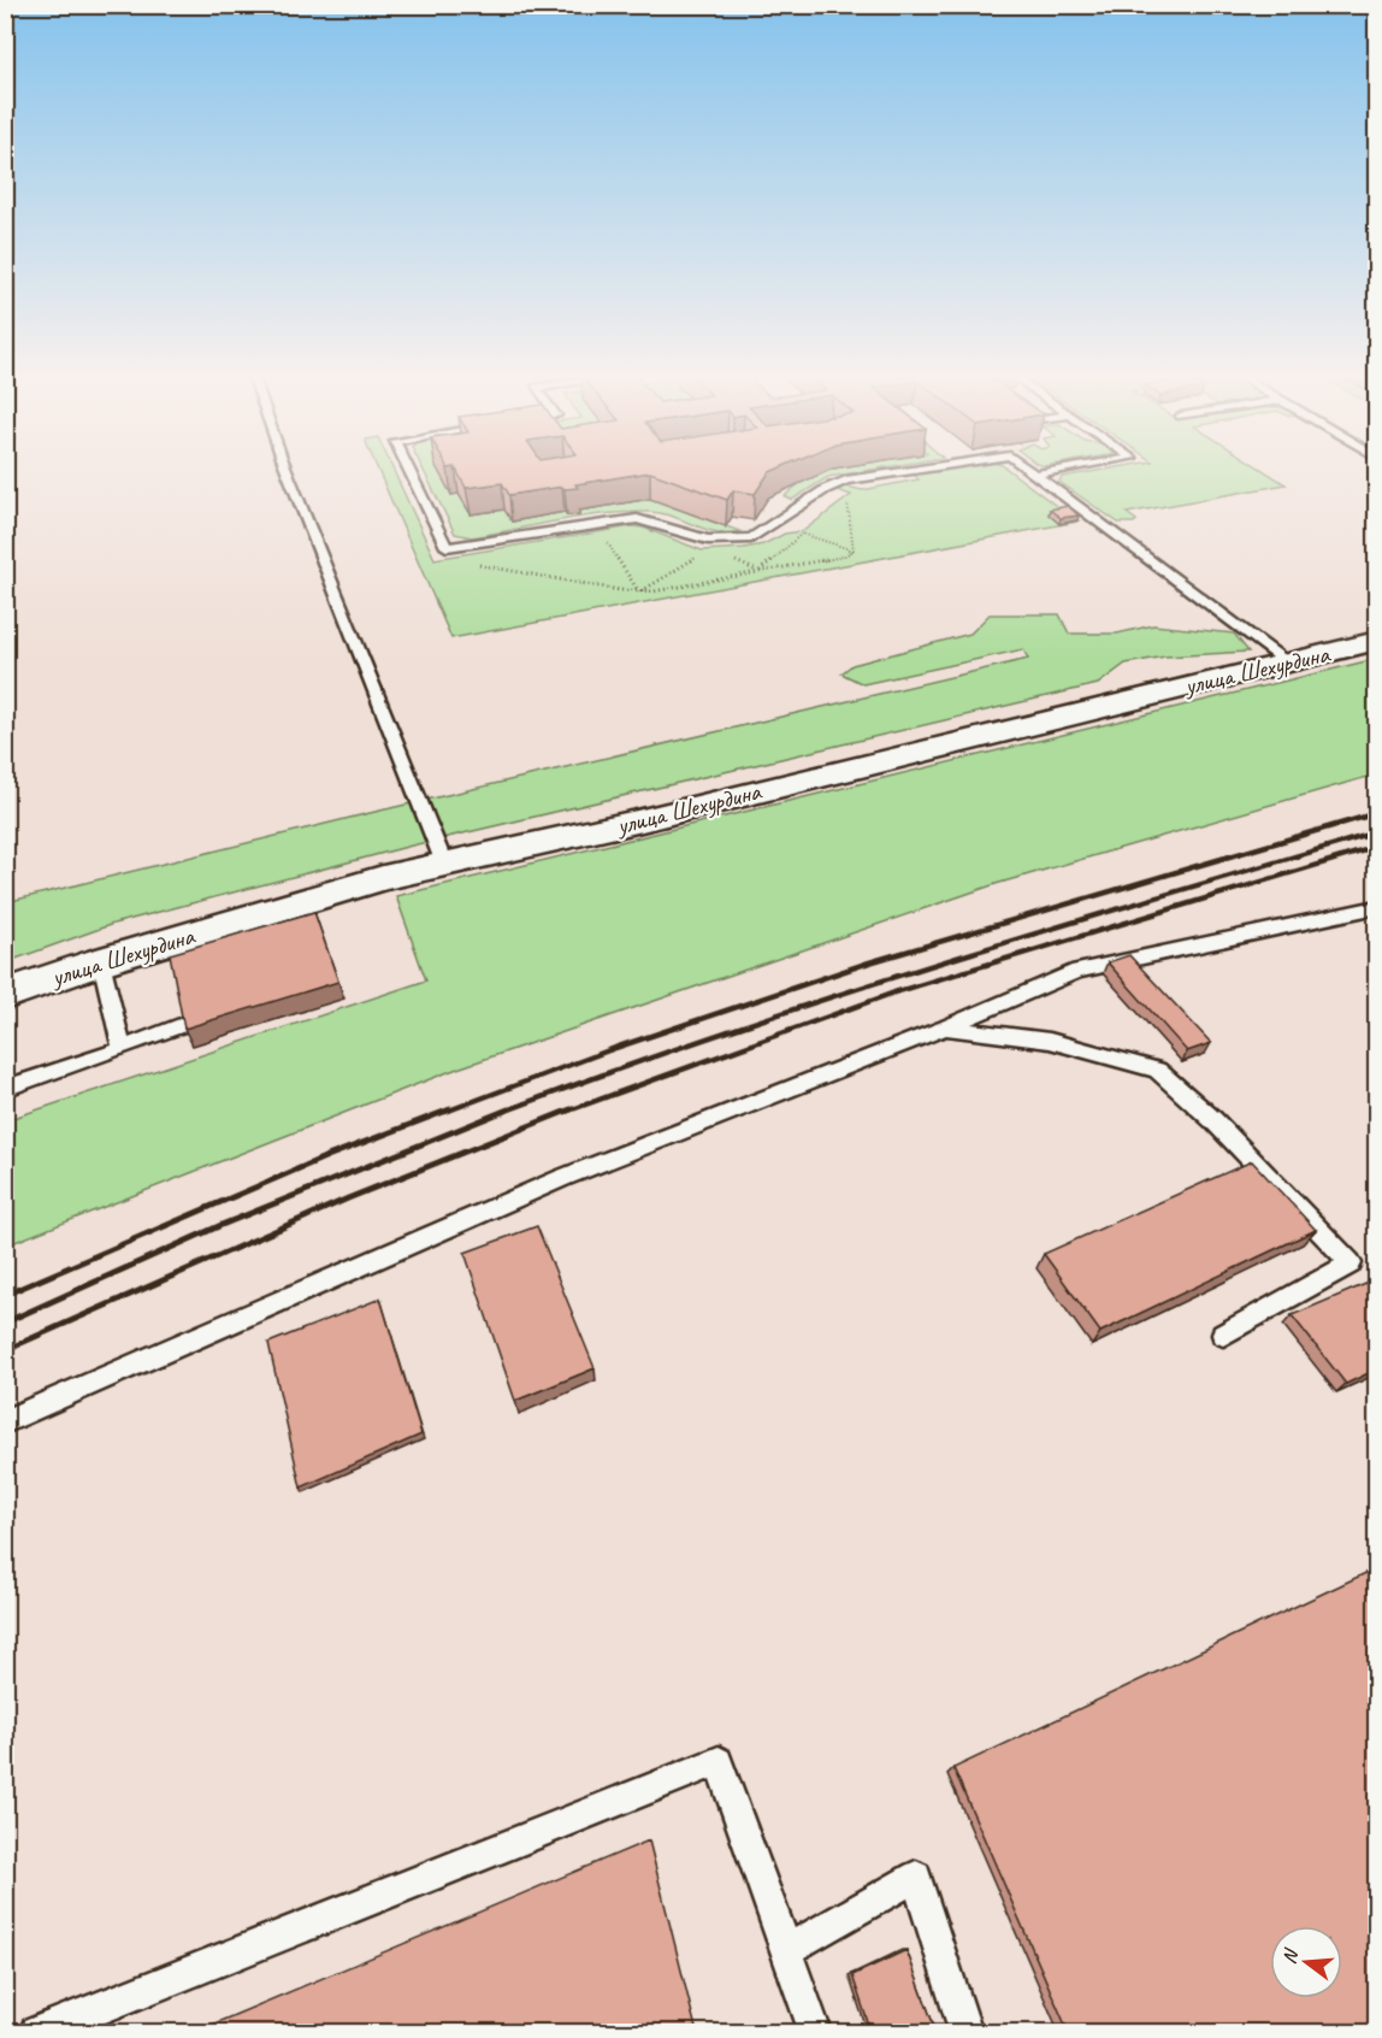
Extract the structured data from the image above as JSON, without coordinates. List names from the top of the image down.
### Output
{
  "streets": {
    "main road": ["улица Шехурдина"]
  },
  "north": "left"
}
